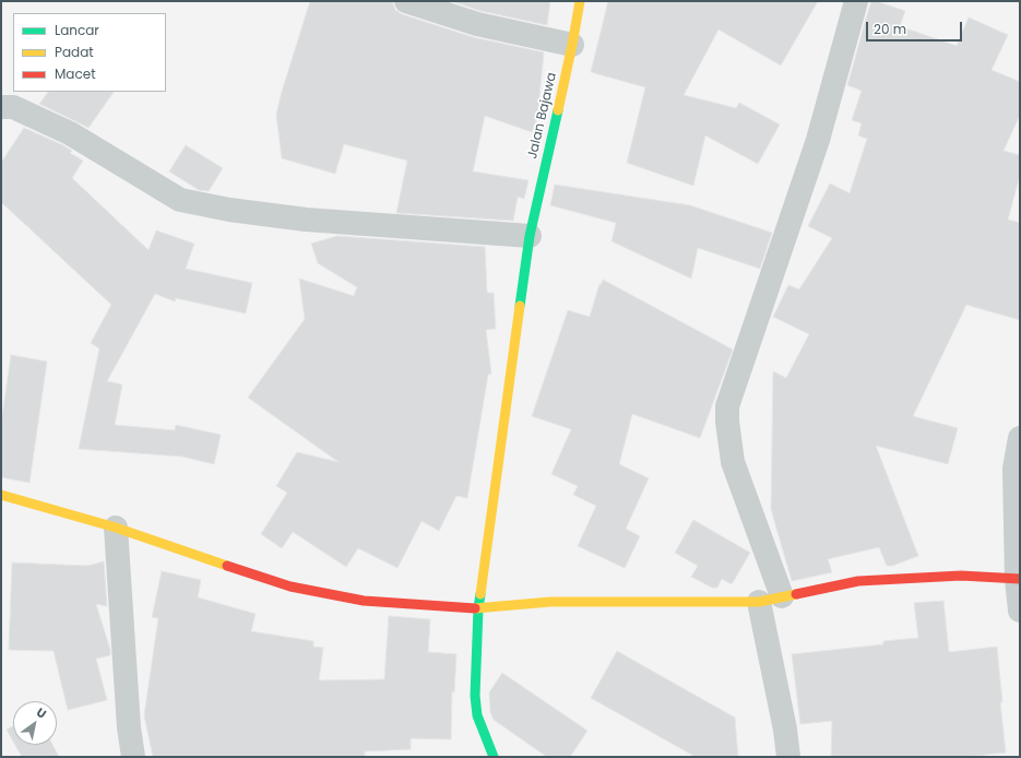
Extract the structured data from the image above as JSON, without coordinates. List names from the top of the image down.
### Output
{
  "streets": {
    "street": ["Jalan Bajawa"]
  },
  "legend": ["Lancar", "Padat", "Macet"],
  "scale_bar": "20 m",
  "north": "top right"
}
